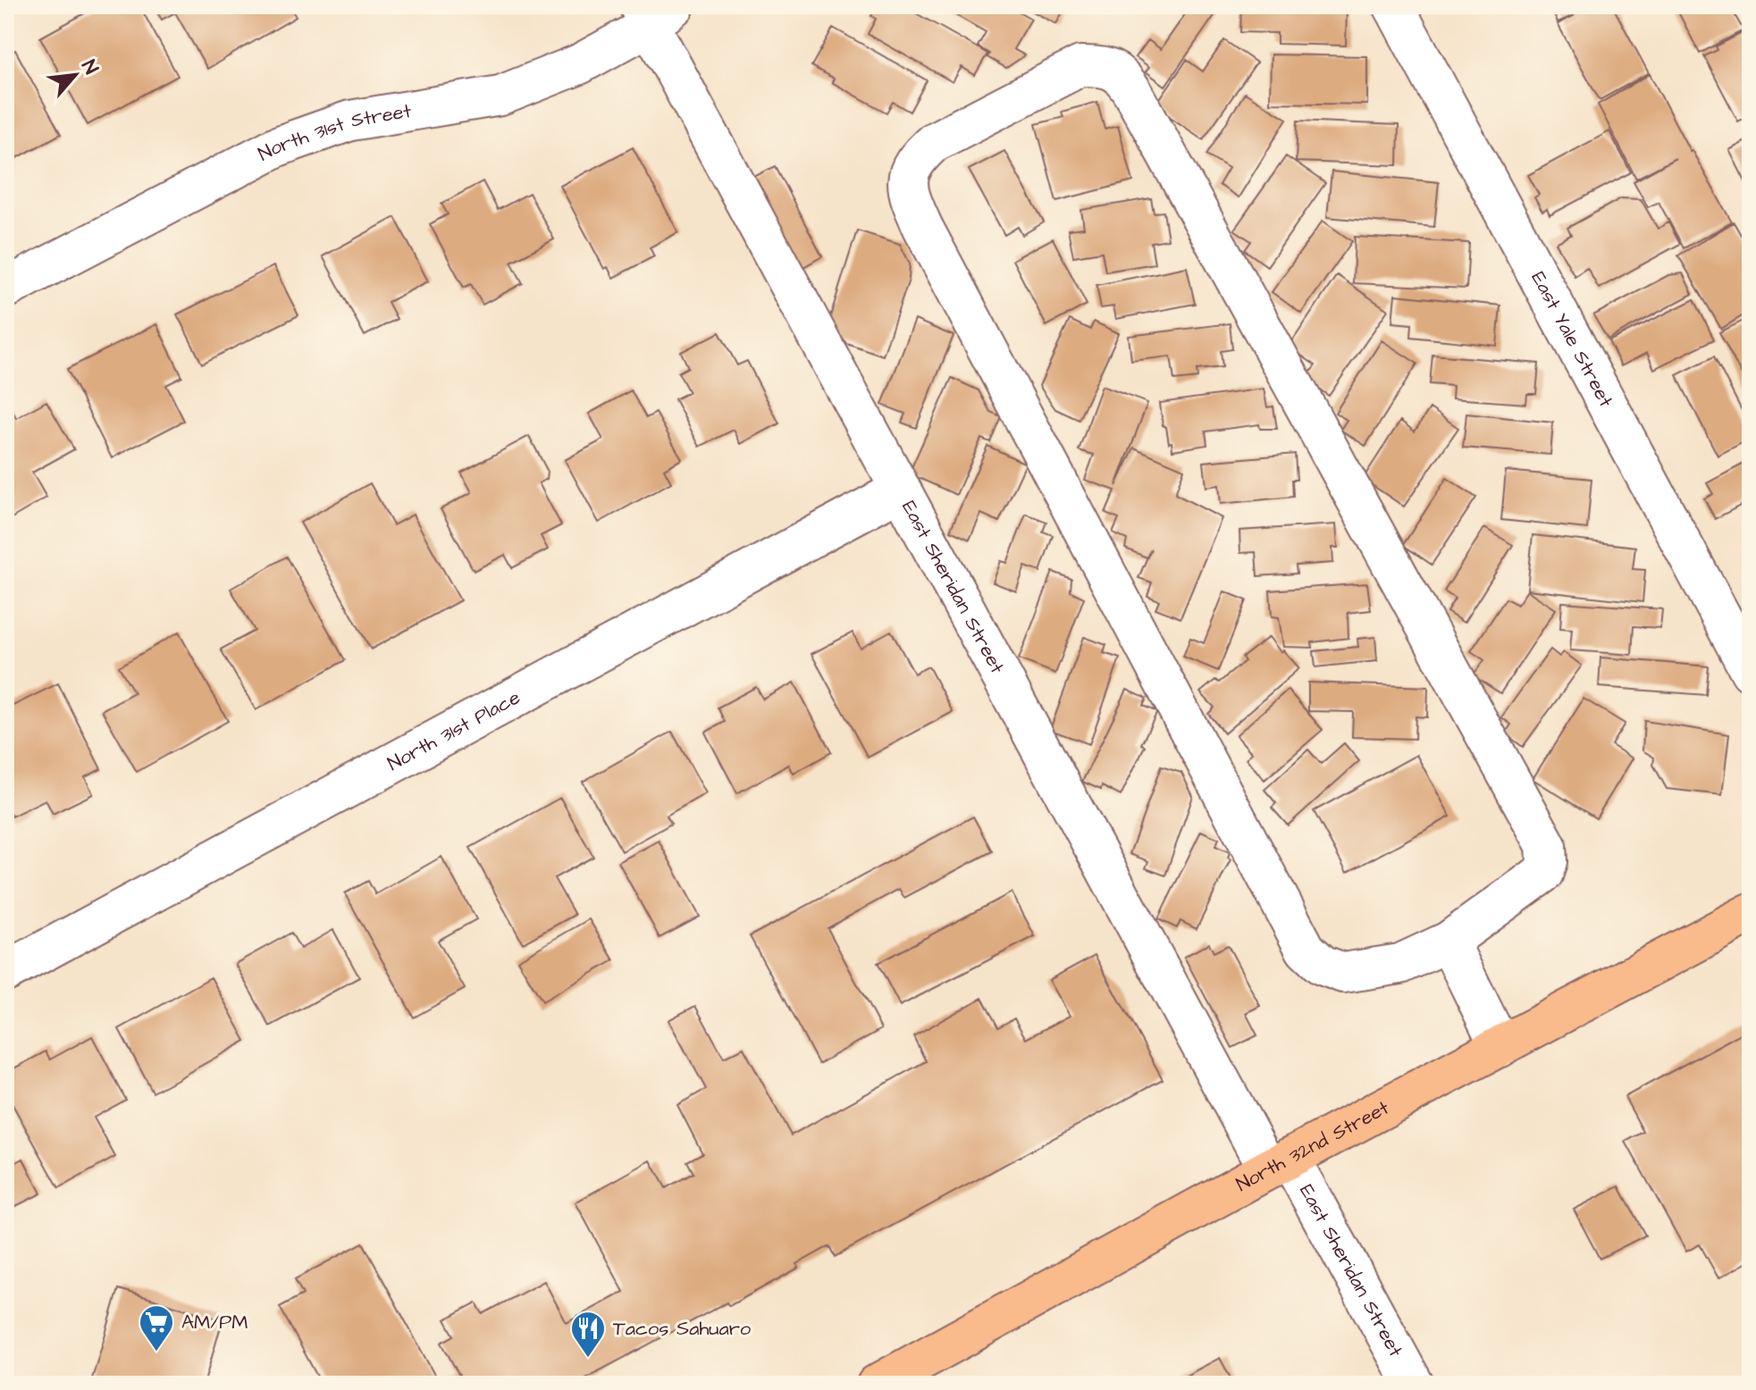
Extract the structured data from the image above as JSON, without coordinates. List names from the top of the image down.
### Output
{
  "streets": {
    "main road": ["North 32nd Street"],
    "street": [
      "North 31st Street",
      "East Yale Street",
      "East Sheridan Street",
      "North 31st Place"
    ]
  },
  "crossings": [
    ["North 31st Street", "East Sheridan Street"],
    ["East Sheridan Street", "North 31st Place"],
    ["East Sheridan Street", "North 32nd Street"]
  ],
  "places": {
    "supermarket": ["AM/PM"],
    "restaurant": ["Tacos Sahuaro"]
  },
  "north": "top right"
}
